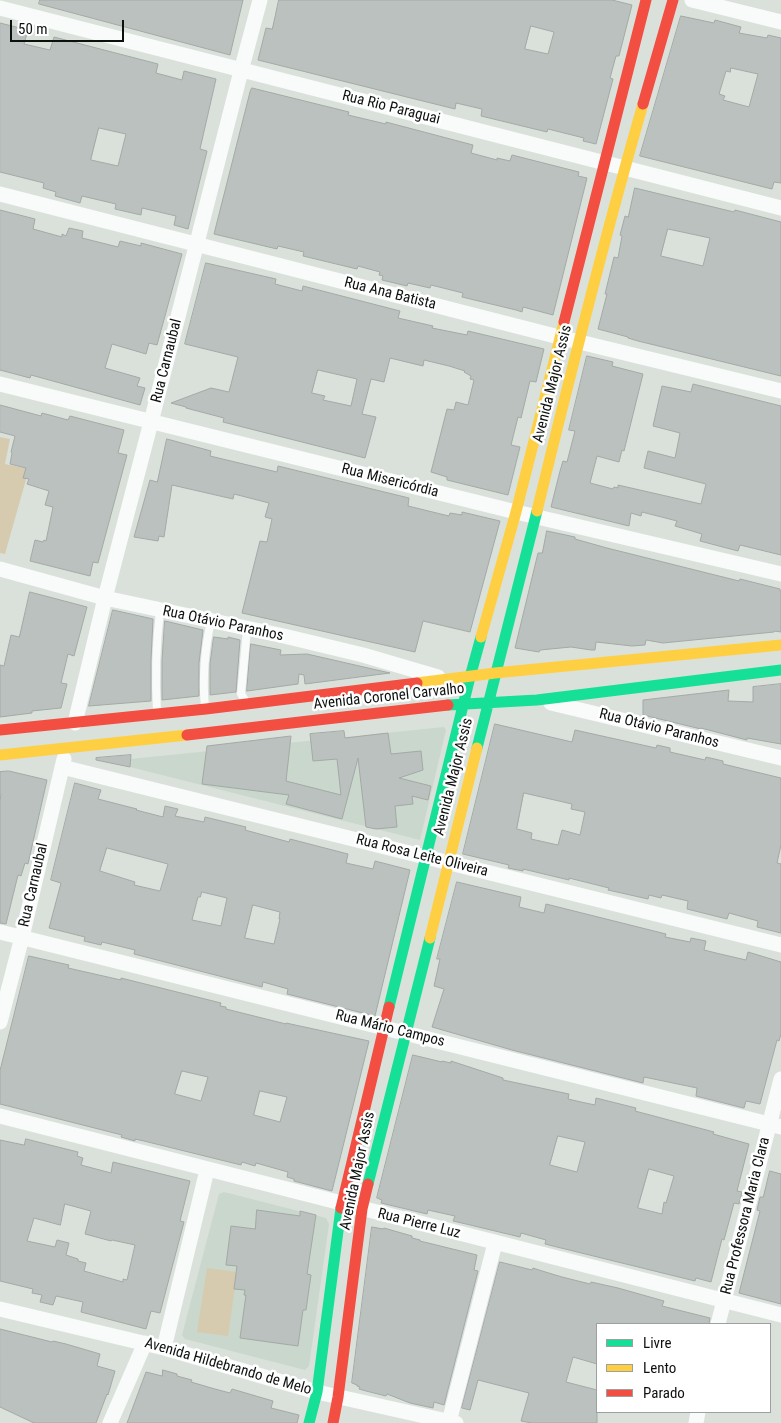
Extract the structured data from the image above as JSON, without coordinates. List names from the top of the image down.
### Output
{
  "streets": {
    "street": [
      "Rua Rio Paraguai",
      "Rua Ana Batista",
      "Rua Carnaubal",
      "Avenida Major Assis",
      "Rua Misericórdia",
      "Rua Otávio Paranhos",
      "Avenida Coronel Carvalho",
      "Rua Rosa Leite Oliveira",
      "Rua Mário Campos",
      "Rua Professora Maria Clara",
      "Rua Pierre Luz",
      "Avenida Hildebrando de Melo"
    ]
  },
  "crossings": [
    ["Rua Rio Paraguai", "Rua Carnaubal"],
    ["Rua Rio Paraguai", "Avenida Major Assis"],
    ["Rua Ana Batista", "Rua Carnaubal"],
    ["Rua Ana Batista", "Avenida Major Assis"],
    ["Rua Carnaubal", "Rua Misericórdia"],
    ["Rua Carnaubal", "Rua Otávio Paranhos"],
    ["Rua Carnaubal", "Avenida Coronel Carvalho"],
    ["Rua Carnaubal", "Rua Rosa Leite Oliveira"],
    ["Rua Carnaubal", "Rua Mário Campos"],
    ["Avenida Major Assis", "Rua Misericórdia"],
    ["Avenida Major Assis", "Avenida Coronel Carvalho"],
    ["Avenida Major Assis", "Rua Rosa Leite Oliveira"],
    ["Avenida Major Assis", "Rua Mário Campos"],
    ["Avenida Major Assis", "Rua Pierre Luz"],
    ["Avenida Major Assis", "Avenida Hildebrando de Melo"],
    ["Rua Otávio Paranhos", "Avenida Coronel Carvalho"],
    ["Rua Mário Campos", "Rua Professora Maria Clara"],
    ["Rua Professora Maria Clara", "Rua Pierre Luz"]
  ],
  "legend": ["Livre", "Lento", "Parado"],
  "scale_bar": "50 m"
}
